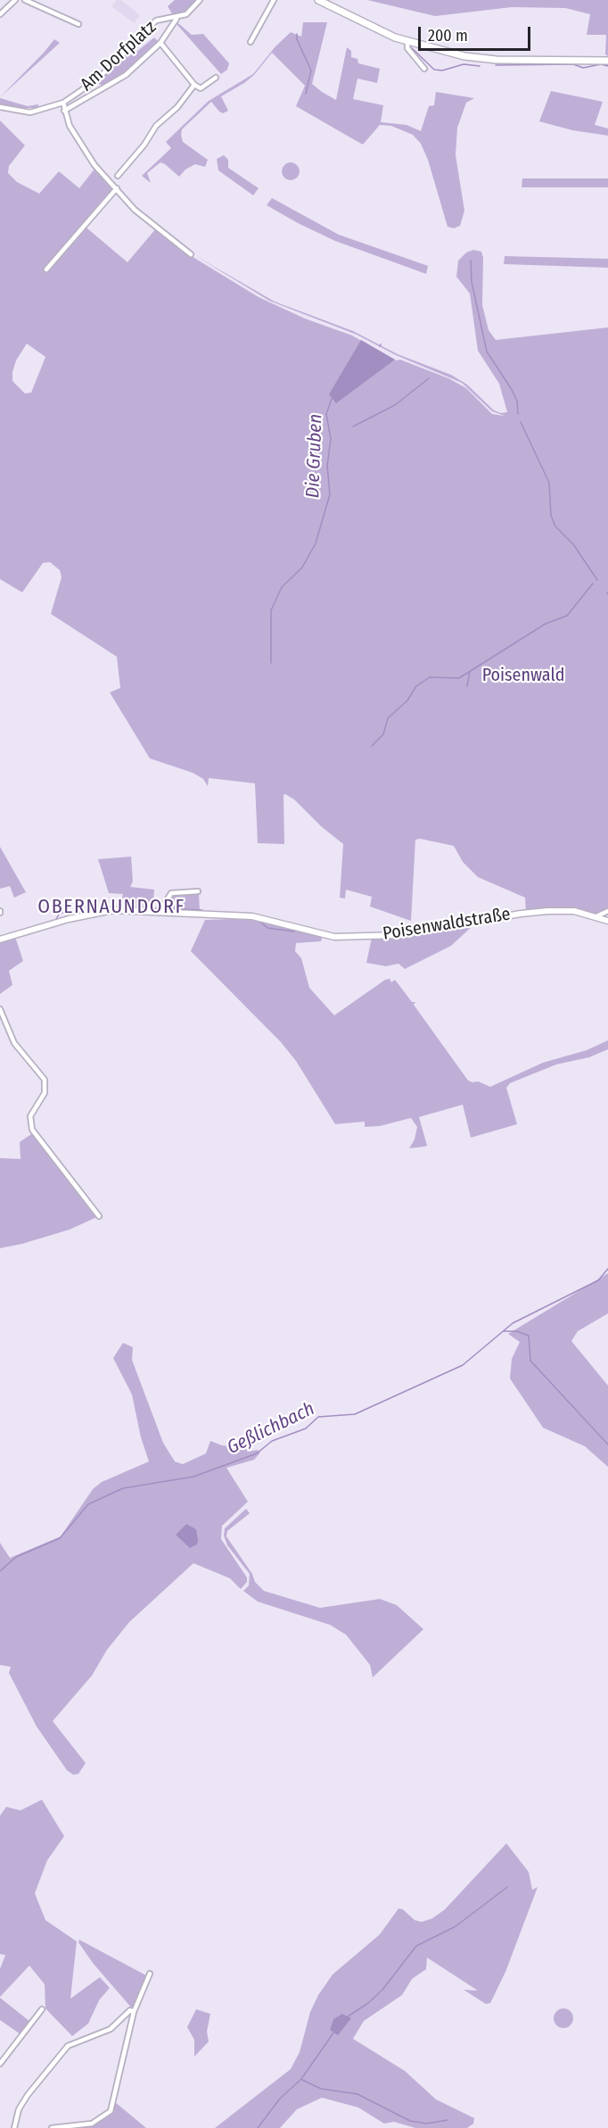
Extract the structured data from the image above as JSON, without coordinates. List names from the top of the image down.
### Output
{
  "streets": {
    "street": ["Am Dorfplatz", "Poisenwaldstraße"]
  },
  "districts": ["OBERNAUNDORF"],
  "water": ["Die Gruben", "Geßlichbach"],
  "parks": ["Poisenwald"],
  "scale_bar": "200 m"
}
